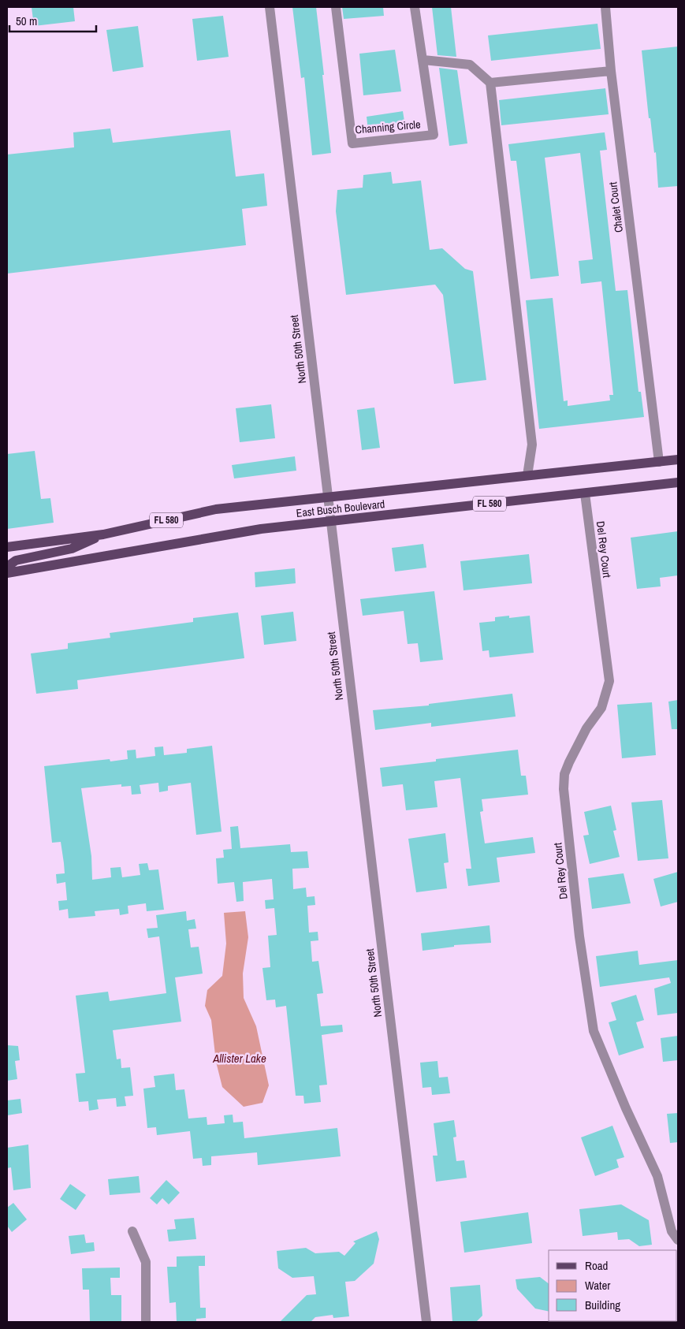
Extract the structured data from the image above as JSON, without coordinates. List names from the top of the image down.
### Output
{
  "streets": {
    "main road": ["FL 580", "East Busch Boulevard"],
    "street": [
      "Channing Circle",
      "Chalet Court",
      "North 50th Street",
      "Del Rey Court"
    ]
  },
  "crossings": [
    ["Chalet Court", "East Busch Boulevard"],
    ["North 50th Street", "East Busch Boulevard"],
    ["East Busch Boulevard", "Del Rey Court"]
  ],
  "water": ["Allister Lake"],
  "legend": ["Road", "Water", "Building"],
  "scale_bar": "50 m"
}
